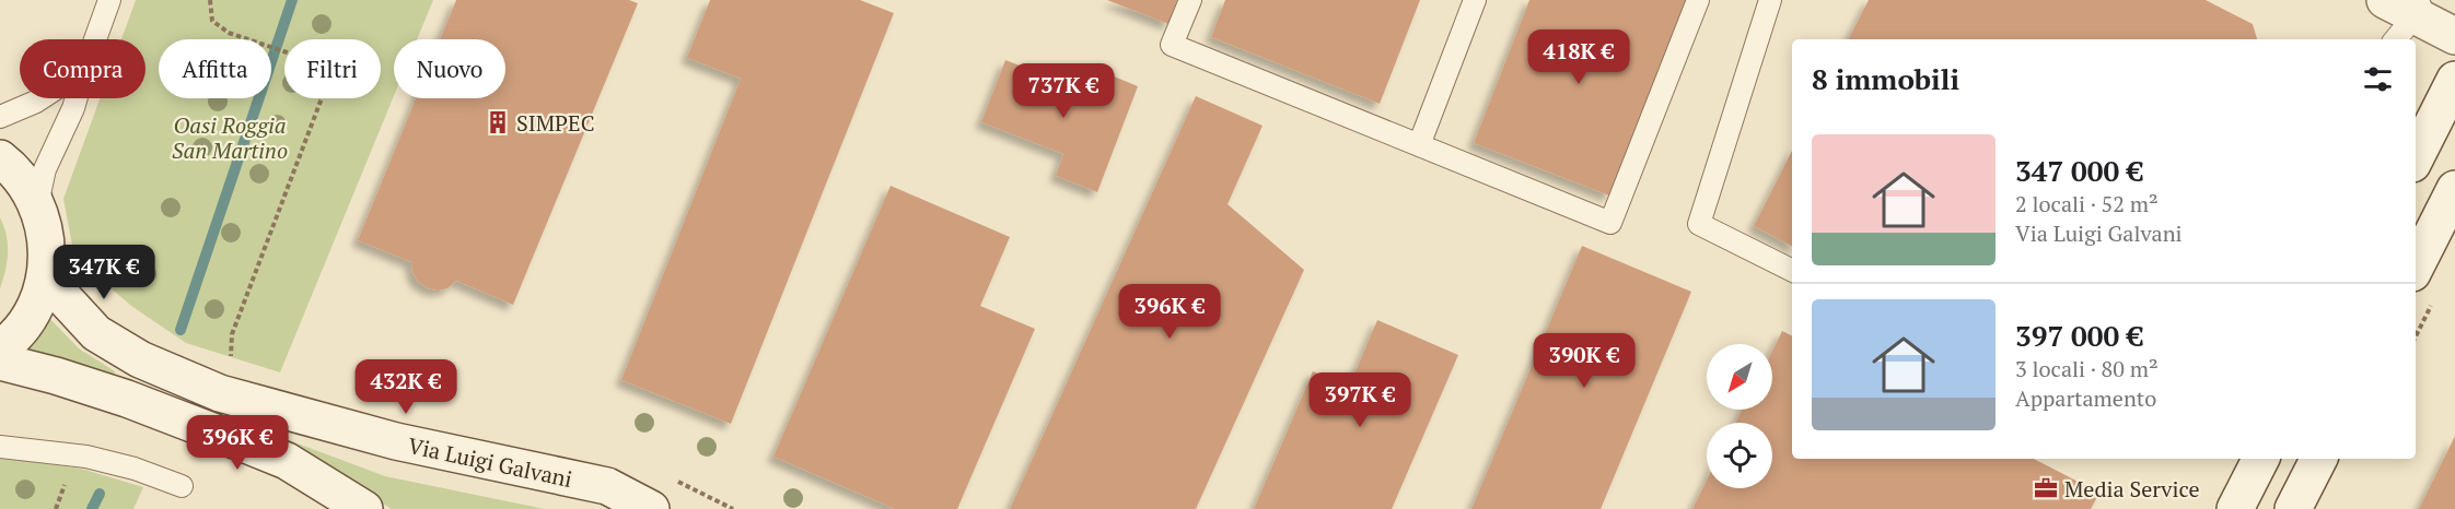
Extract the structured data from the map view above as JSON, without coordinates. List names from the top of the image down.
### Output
{
  "streets": {
    "main road": ["Via Luigi Galvani"]
  },
  "parks": ["Oasi Roggia San Martino"],
  "places": {
    "building": ["SIMPEC"],
    "office": ["Media Service"]
  },
  "north": "bottom left",
  "page": {
    "price": [
      "418K €",
      "737K €",
      "347K €",
      "396K €",
      "390K €",
      "432K €",
      "397K €",
      "396K €"
    ],
    "chip": [
      "Compra",
      "Affitta",
      "Filtri",
      "Nuovo"
    ],
    "heading": "8 immobili",
    "list": [
      {
        "name": "347 000 €",
        "note": "2 locali · 52 m² · Via Luigi Galvani"
      },
      {
        "name": "397 000 €",
        "note": "3 locali · 80 m² · Appartamento"
      }
    ]
  }
}
